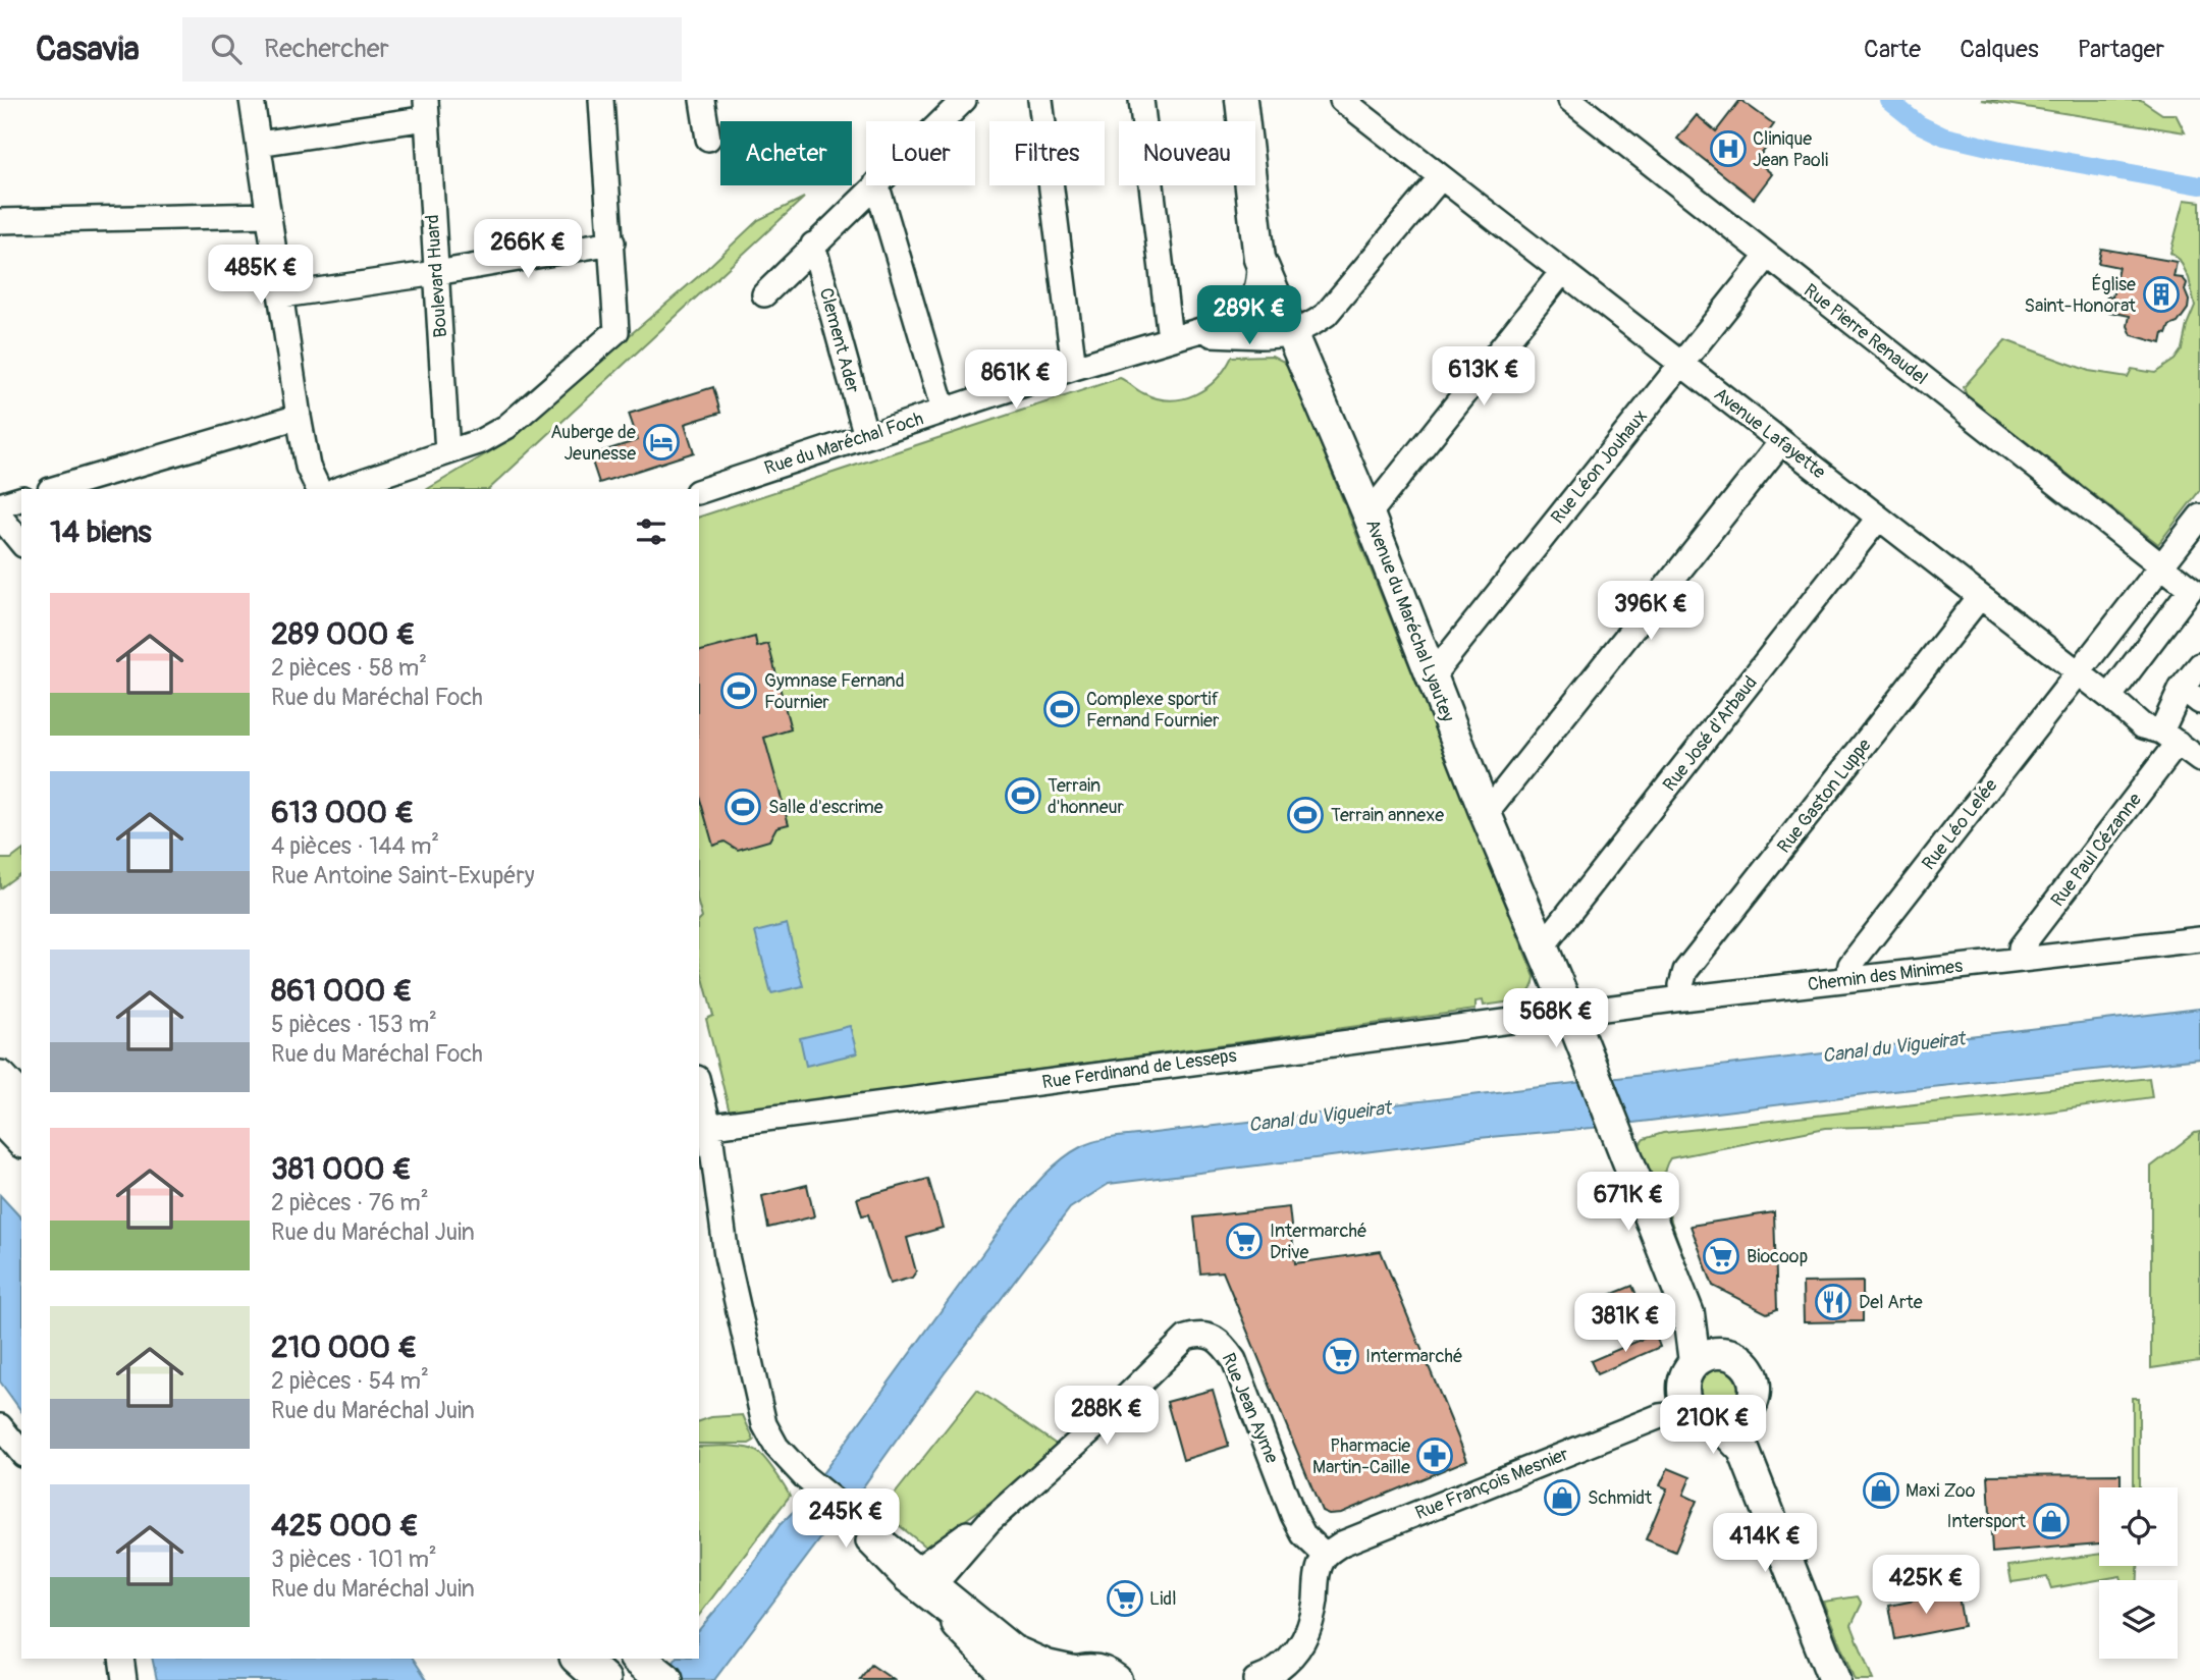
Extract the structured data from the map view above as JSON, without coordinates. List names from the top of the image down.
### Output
{
  "streets": {
    "main road": ["Avenue du Maréchal Lyautey"],
    "street": [
      "Boulevard Huard",
      "Rue Pierre Renaudel",
      "Clement Ader",
      "Avenue Lafayette",
      "Rue du Maréchal Foch",
      "Rue Léon Jouhaux",
      "Rue José d'Arbaud",
      "Rue Gaston Luppe",
      "Rue Léo Lelée",
      "Rue Paul Cézanne",
      "Chemin des Minimes",
      "Rue Ferdinand de Lesseps",
      "Rue Jean Ayme",
      "Rue François Mesnier"
    ]
  },
  "crossings": [
    ["Rue Pierre Renaudel", "Avenue Lafayette"],
    ["Rue Pierre Renaudel", "Rue Léon Jouhaux"],
    ["Rue Pierre Renaudel", "Rue Léo Lelée"],
    ["Clement Ader", "Rue du Maréchal Foch"],
    ["Avenue Lafayette", "Rue du Maréchal Foch"],
    ["Avenue Lafayette", "Rue Léon Jouhaux"],
    ["Avenue Lafayette", "Rue José d'Arbaud"],
    ["Avenue Lafayette", "Rue Gaston Luppe"],
    ["Avenue Lafayette", "Rue Léo Lelée"],
    ["Avenue Lafayette", "Rue Paul Cézanne"],
    ["Rue du Maréchal Foch", "Avenue du Maréchal Lyautey"],
    ["Rue Léon Jouhaux", "Avenue du Maréchal Lyautey"],
    ["Avenue du Maréchal Lyautey", "Rue José d'Arbaud"],
    ["Avenue du Maréchal Lyautey", "Chemin des Minimes"],
    ["Avenue du Maréchal Lyautey", "Rue Ferdinand de Lesseps"],
    ["Avenue du Maréchal Lyautey", "Rue François Mesnier"],
    ["Rue Gaston Luppe", "Chemin des Minimes"],
    ["Rue Léo Lelée", "Chemin des Minimes"],
    ["Rue Paul Cézanne", "Chemin des Minimes"],
    ["Chemin des Minimes", "Rue Ferdinand de Lesseps"],
    ["Rue Jean Ayme", "Rue François Mesnier"]
  ],
  "water": ["Canal du Vigueirat"],
  "places": {
    "hospital": ["Clinique Jean Paoli"],
    "building": ["Église Saint-Honorat"],
    "hotel": ["Auberge de Jeunesse"],
    "sports": [
      "Gymnase Fernand Fournier",
      "Complexe sportif Fernand Fournier",
      "Terrain d'honneur",
      "Salle d'escrime",
      "Terrain annexe"
    ],
    "supermarket": [
      "Intermarché Drive",
      "Biocoop",
      "Intermarché",
      "Lidl"
    ],
    "restaurant": ["Del Arte"],
    "pharmacy": ["Pharmacie Martin-Caille"],
    "shop": ["Maxi Zoo", "Schmidt", "Intersport"]
  },
  "page": {
    "header": "Casavia",
    "search": "Rechercher",
    "nav": ["Carte", "Calques", "Partager"],
    "chip": [
      "Acheter",
      "Louer",
      "Filtres",
      "Nouveau"
    ],
    "price": [
      "266K €",
      "485K €",
      "289K €",
      "613K €",
      "861K €",
      "396K €",
      "568K €",
      "671K €",
      "381K €",
      "288K €",
      "210K €",
      "245K €",
      "414K €",
      "425K €"
    ],
    "heading": "14 biens",
    "list": [
      {
        "name": "289 000 €",
        "note": "2 pièces · 58 m² · Rue du Maréchal Foch"
      },
      {
        "name": "613 000 €",
        "note": "4 pièces · 144 m² · Rue Antoine Saint-Exupéry"
      },
      {
        "name": "861 000 €",
        "note": "5 pièces · 153 m² · Rue du Maréchal Foch"
      },
      {
        "name": "381 000 €",
        "note": "2 pièces · 76 m² · Rue du Maréchal Juin"
      },
      {
        "name": "210 000 €",
        "note": "2 pièces · 54 m² · Rue du Maréchal Juin"
      },
      {
        "name": "425 000 €",
        "note": "3 pièces · 101 m² · Rue du Maréchal Juin"
      }
    ]
  }
}
